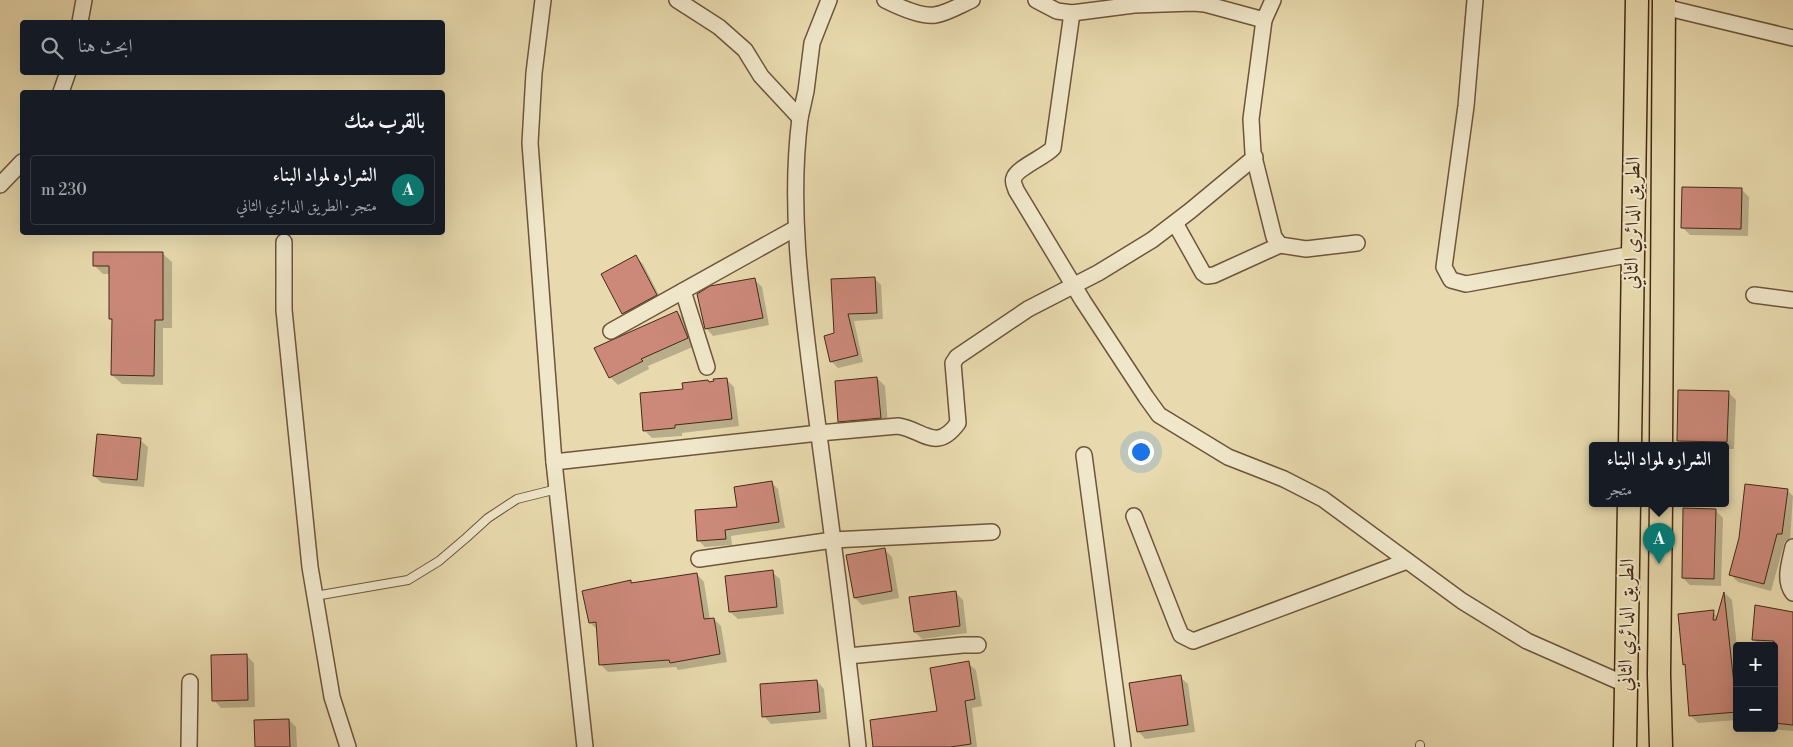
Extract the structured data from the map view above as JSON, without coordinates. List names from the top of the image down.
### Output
{
  "streets": {
    "main road": ["الطريق الدائري الثاني"]
  },
  "page": {
    "search": "ابحث هنا",
    "heading": "بالقرب منك",
    "list": [
      {
        "mark": "A",
        "name": "الشراره لمواد البناء",
        "note": "متجر · الطريق الدائري الثاني",
        "value": "230 m"
      }
    ],
    "popup": ["الشراره لمواد البناء", "متجر"],
    "pins": "A",
    "map_buttons": ["+", "−"]
  }
}
